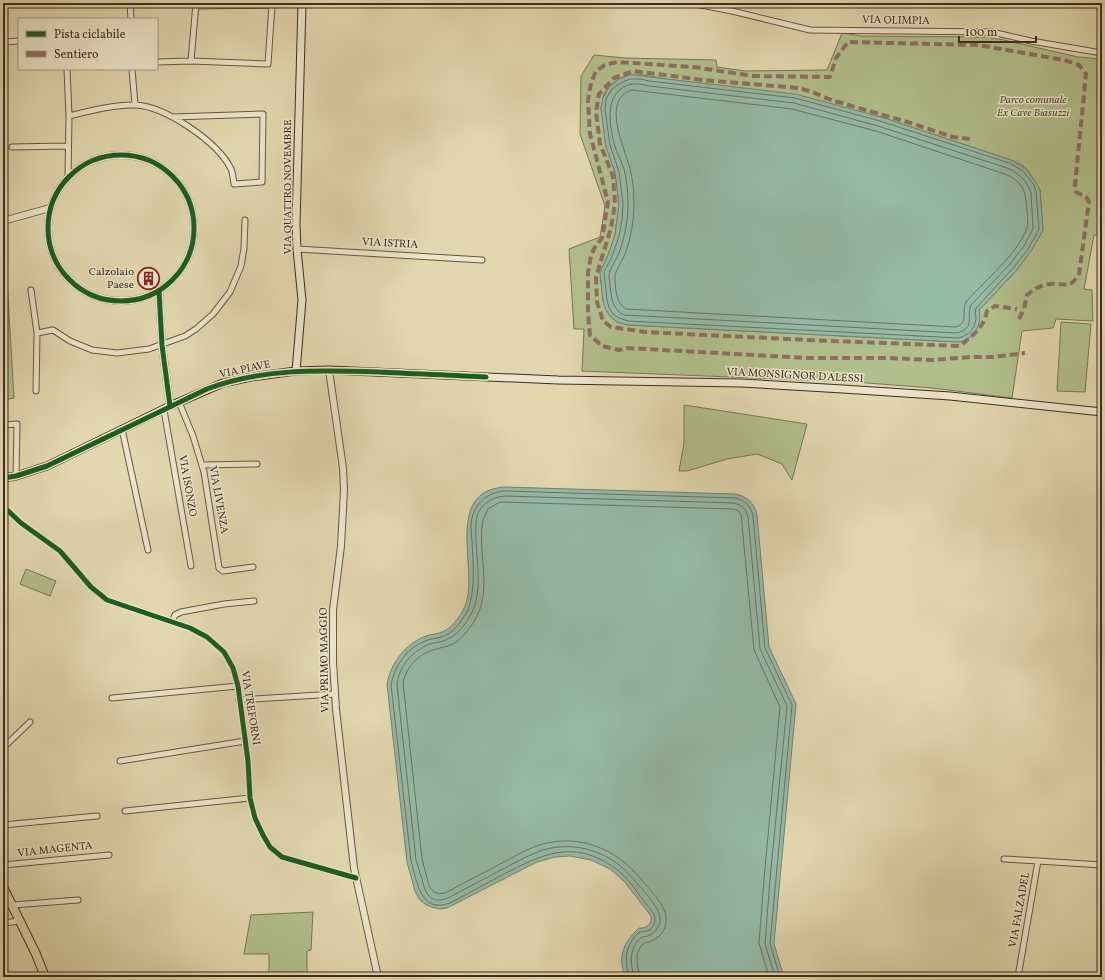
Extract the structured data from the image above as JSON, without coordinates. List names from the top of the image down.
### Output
{
  "streets": {
    "main road": ["VIA QUATTRO NOVEMBRE", "VIA PIAVE", "VIA MONSIGNOR D'ALESSI"],
    "street": [
      "VIA OLIMPIA",
      "VIA ISTRIA",
      "VIA ISONZO",
      "VIA LIVENZA",
      "VIA PRIMO MAGGIO",
      "VIA TREFORNI",
      "VIA MAGENTA",
      "VIA FALZADEL"
    ]
  },
  "crossings": [
    ["VIA QUATTRO NOVEMBRE", "VIA ISTRIA"],
    ["VIA QUATTRO NOVEMBRE", "VIA PIAVE"],
    ["VIA PIAVE", "VIA MONSIGNOR D'ALESSI"],
    ["VIA PIAVE", "VIA ISONZO"],
    ["VIA PIAVE", "VIA LIVENZA"],
    ["VIA PIAVE", "VIA PRIMO MAGGIO"],
    ["VIA PRIMO MAGGIO", "VIA TREFORNI"]
  ],
  "parks": ["Parco comunale Ex Cave Biasuzzi"],
  "places": {
    "building": ["Calzolaio Paese"]
  },
  "legend": ["Pista ciclabile", "Sentiero"],
  "scale_bar": "100 m"
}
